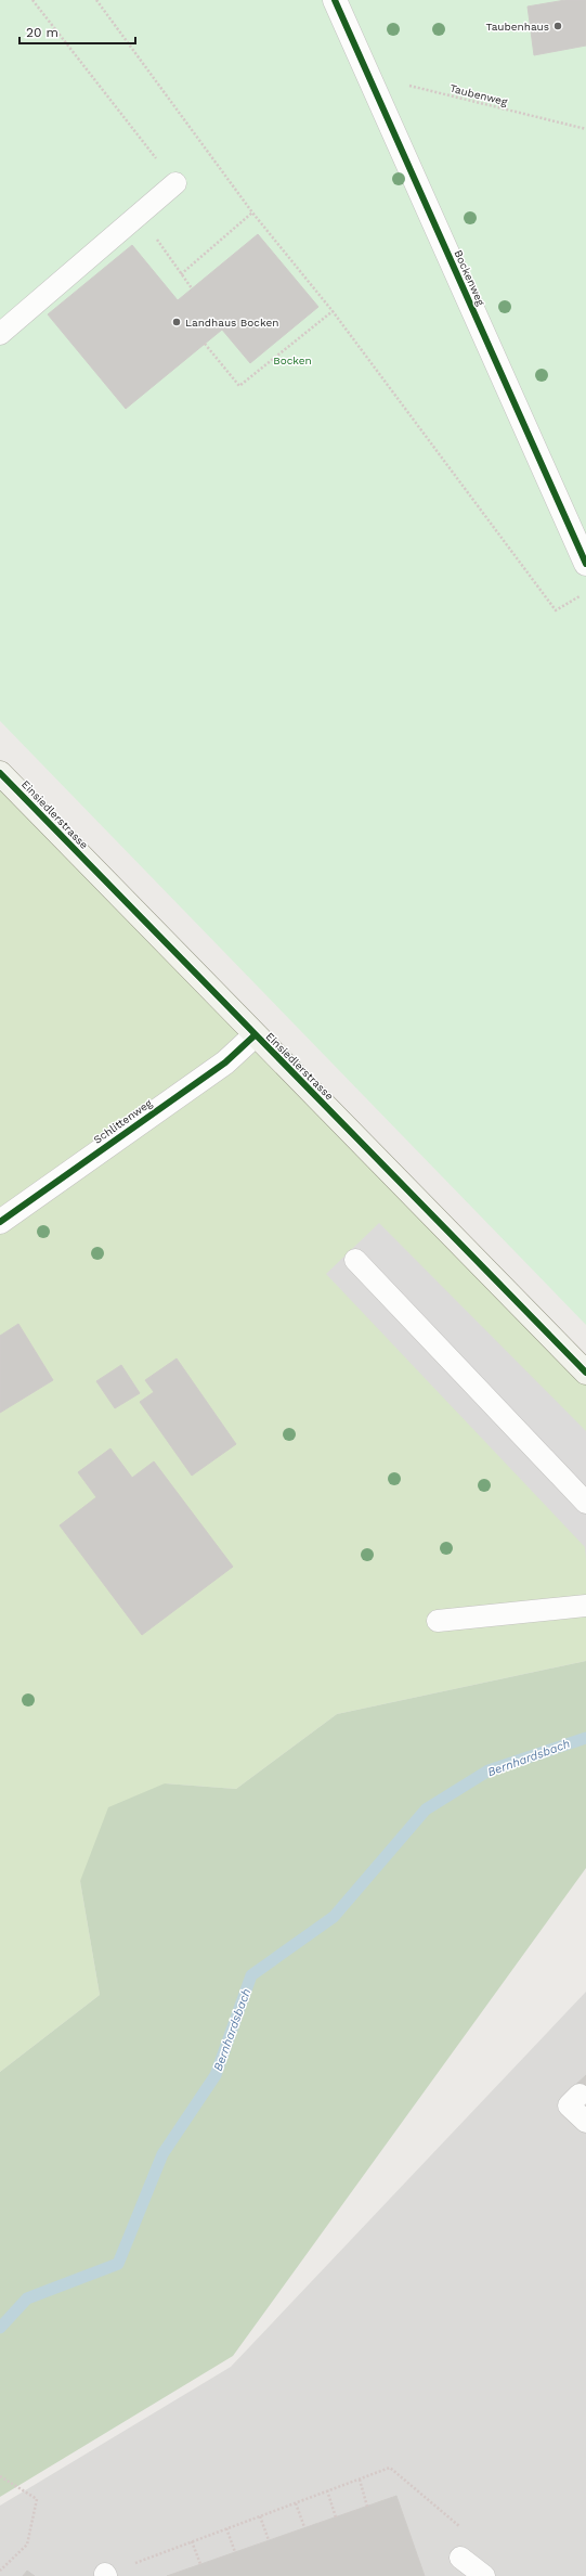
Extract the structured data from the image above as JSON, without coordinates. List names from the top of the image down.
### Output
{
  "streets": {
    "street": ["Bockenweg", "Einsiedlerstrasse", "Schlittenweg"],
    "path": ["Taubenweg"]
  },
  "crossings": [
    ["Taubenweg", "Bockenweg"],
    ["Einsiedlerstrasse", "Schlittenweg"]
  ],
  "water": ["Bernhardsbach"],
  "parks": ["Bocken"],
  "places": ["Taubenhaus", "Landhaus Bocken"],
  "scale_bar": "20 m"
}
